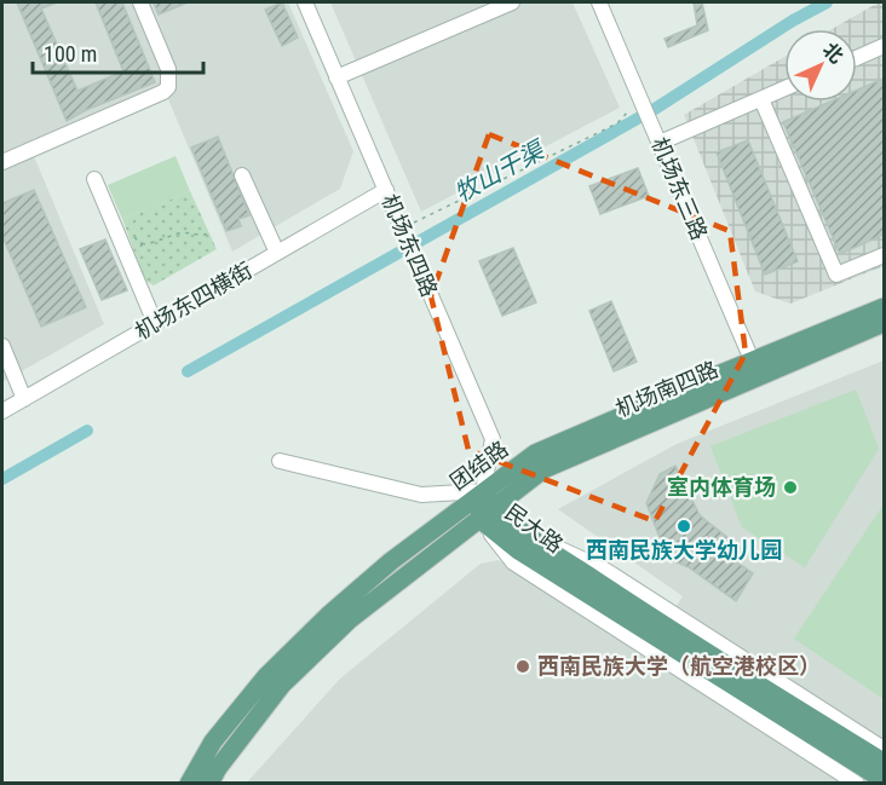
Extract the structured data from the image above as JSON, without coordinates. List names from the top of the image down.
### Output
{
  "streets": {
    "main road": ["团结路", "民大路"],
    "street": ["机场东三路", "机场东四路", "机场东四横街"]
  },
  "crossings": [
    ["机场东三路", "团结路"],
    ["机场东四路", "机场东四横街"],
    ["机场东四路", "团结路"],
    ["机场东四路", "民大路"],
    ["团结路", "民大路"]
  ],
  "water": ["牧山干渠"],
  "places": ["室内体育场", "西南民族大学幼儿园", "西南民族大学（航空港校区）"],
  "scale_bar": "100 m",
  "north": "top right"
}
